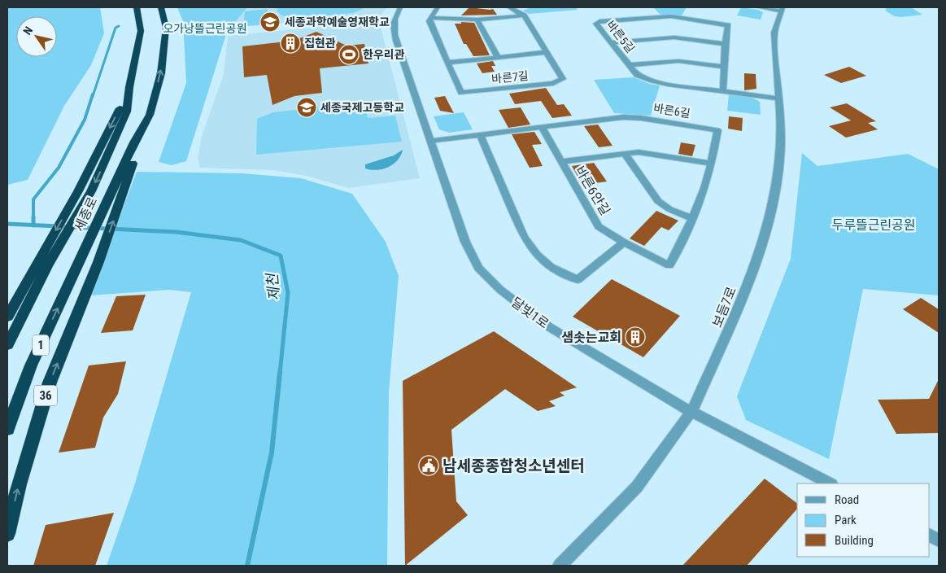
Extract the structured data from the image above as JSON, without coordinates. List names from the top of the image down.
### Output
{
  "streets": {
    "highway": ["세종로", "1", "36"],
    "street": [
      "바른5길",
      "바른7길",
      "바른6길",
      "바른6안길",
      "보듬7로",
      "달빛1로"
    ]
  },
  "crossings": [
    ["바른5길", "보듬7로"],
    ["바른6길", "바른6안길"],
    ["바른6길", "달빛1로"],
    ["세종로", "36"],
    ["보듬7로", "달빛1로"]
  ],
  "water": ["제천"],
  "parks": ["오가낭뜰근린공원", "두루뜰근린공원"],
  "places": {
    "school or university": ["세종과학예술영재학교", "세종국제고등학교"],
    "building": ["집현관", "샘솟는교회"],
    "sports": ["한우리관"],
    "public building": ["남세종종합청소년센터"]
  },
  "legend": ["Road", "Park", "Building"],
  "north": "top left"
}
